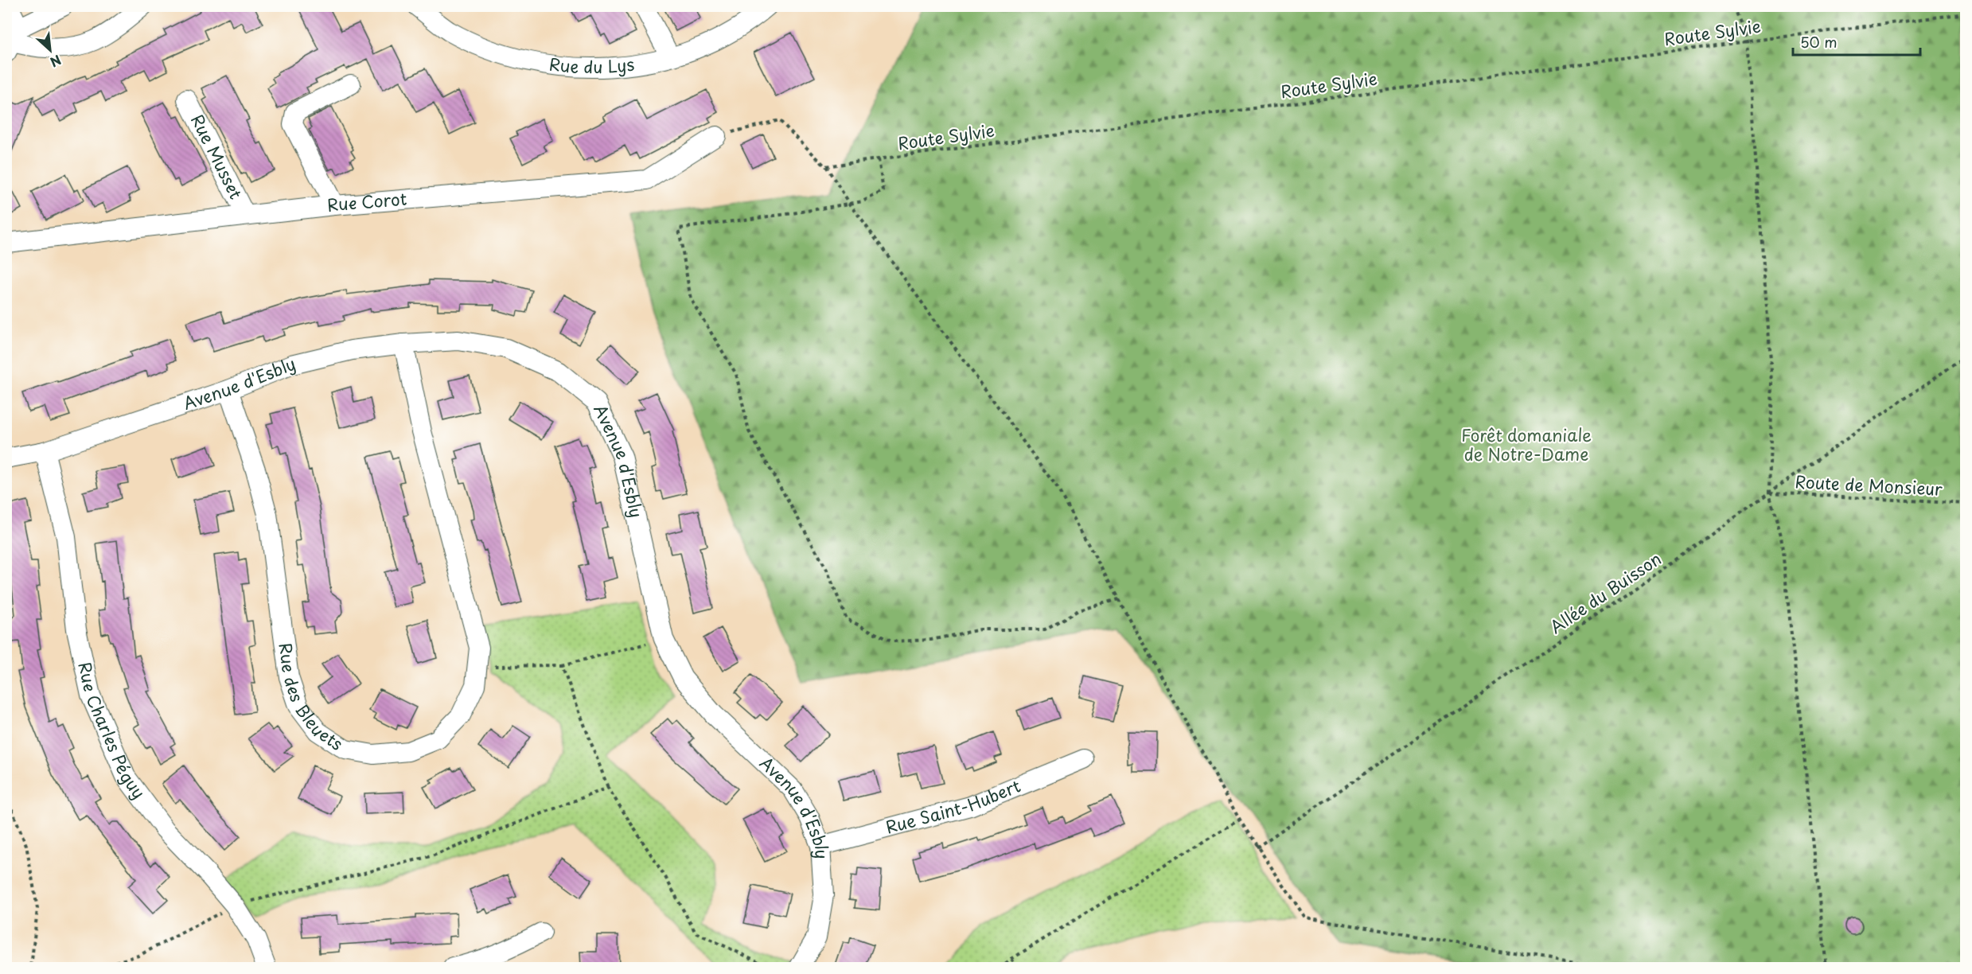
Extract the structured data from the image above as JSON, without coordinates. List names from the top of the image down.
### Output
{
  "streets": {
    "street": [
      "Rue du Lys",
      "Rue Musset",
      "Rue Corot",
      "Avenue d'Esbly",
      "Rue des Bleuets",
      "Rue Charles Péguy",
      "Rue Saint-Hubert"
    ],
    "path": ["Route Sylvie", "Route de Monsieur", "Allée du Buisson"]
  },
  "crossings": [
    ["Rue Musset", "Rue Corot"],
    ["Avenue d'Esbly", "Rue des Bleuets"],
    ["Avenue d'Esbly", "Rue Charles Péguy"],
    ["Avenue d'Esbly", "Rue Saint-Hubert"],
    ["Route de Monsieur", "Allée du Buisson"]
  ],
  "parks": ["Forêt domaniale de Notre-Dame"],
  "scale_bar": "50 m",
  "north": "bottom right"
}
